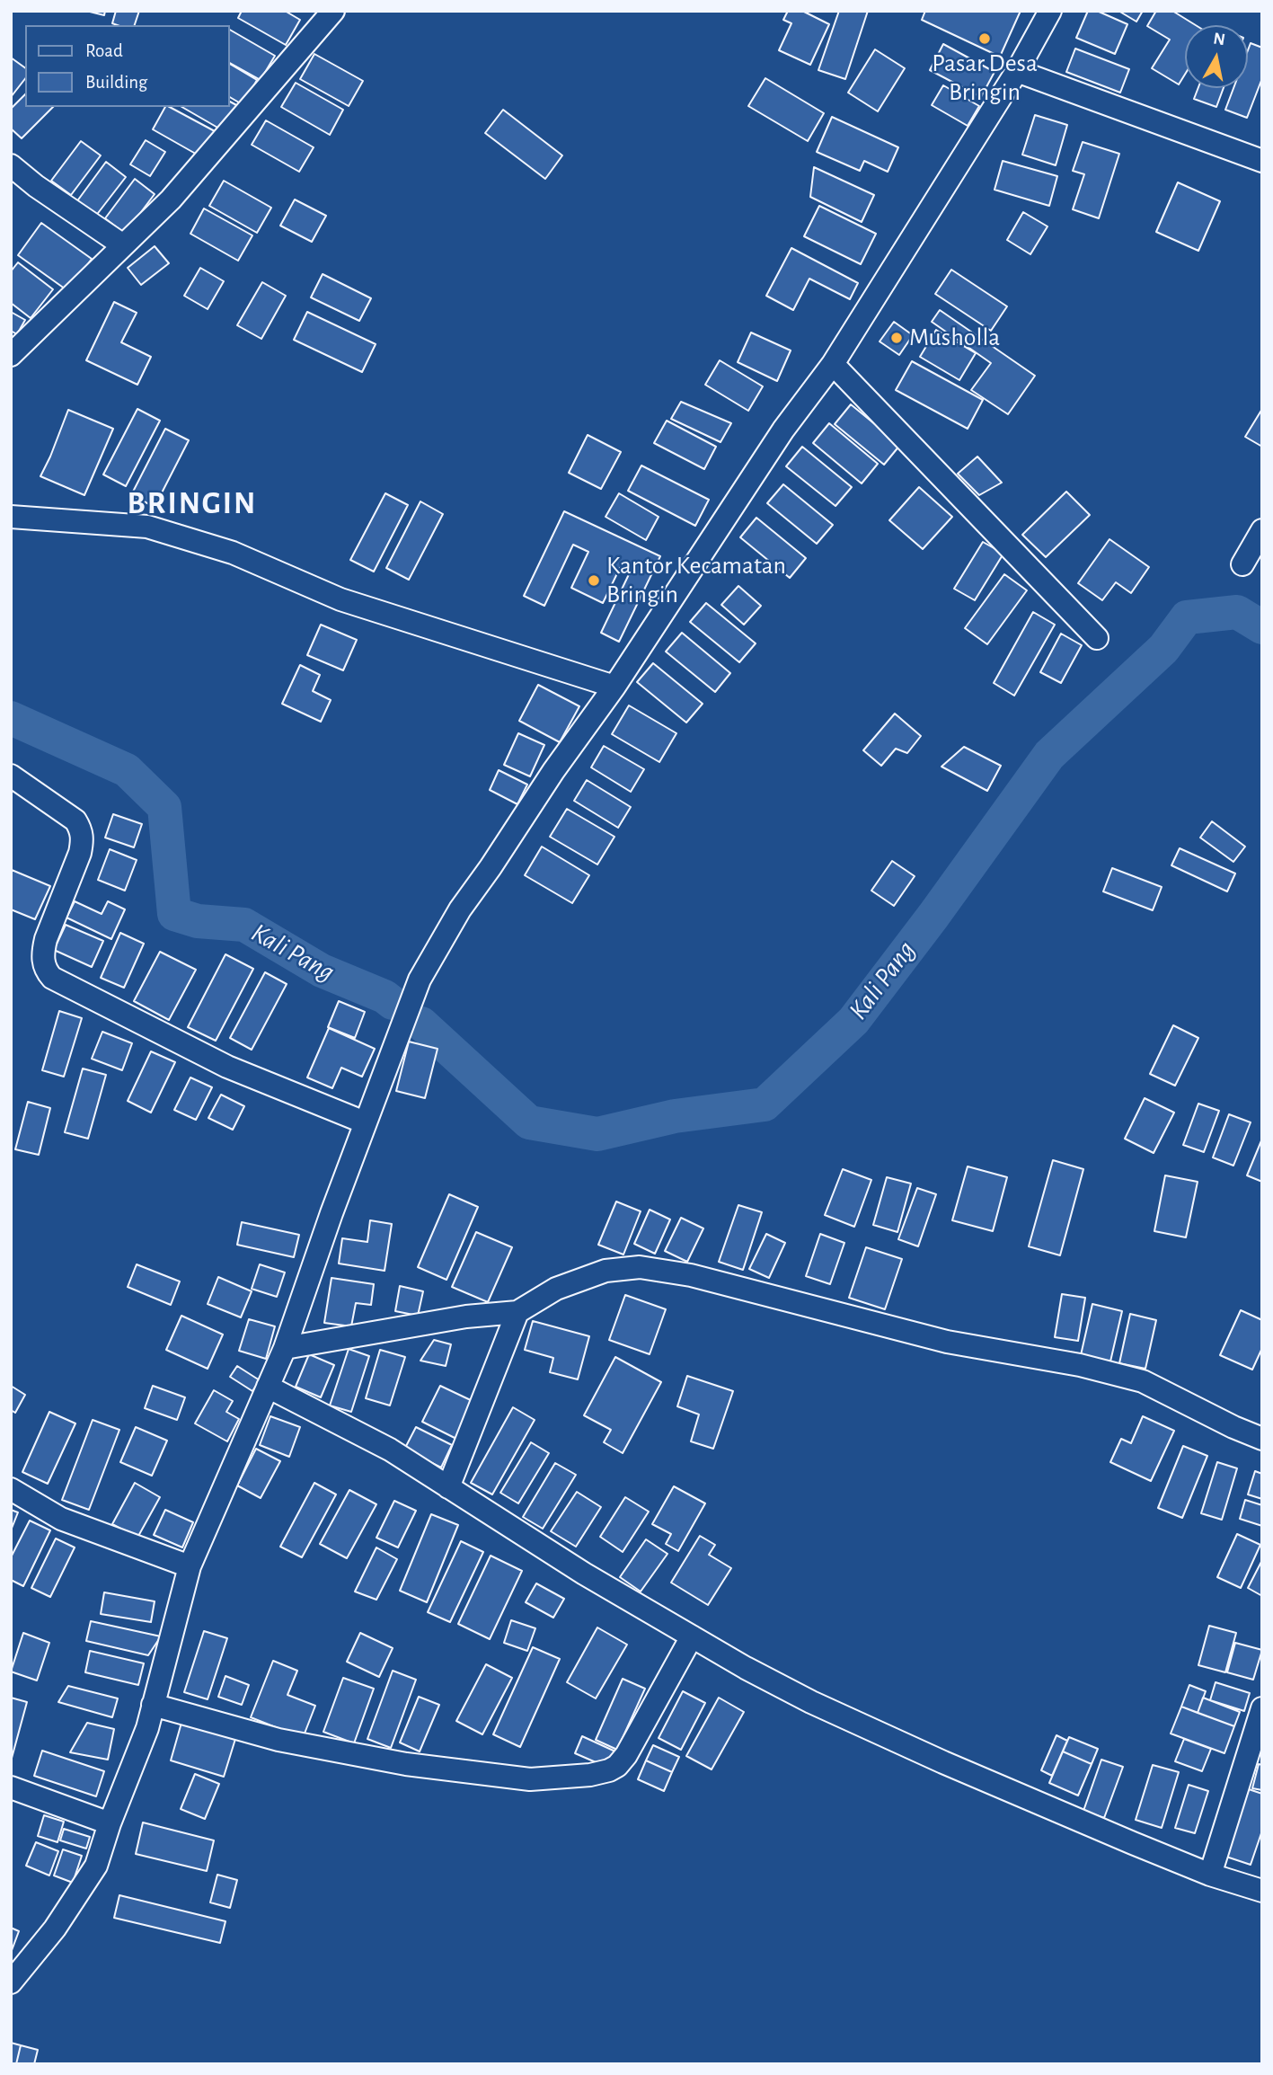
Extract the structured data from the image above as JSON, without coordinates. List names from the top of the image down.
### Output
{
  "districts": ["BRINGIN"],
  "water": ["Kali Pang"],
  "places": ["Pasar Desa Bringin", "Musholla", "Kantor Kecamatan Bringin"],
  "legend": ["Road", "Building"],
  "north": "top"
}
